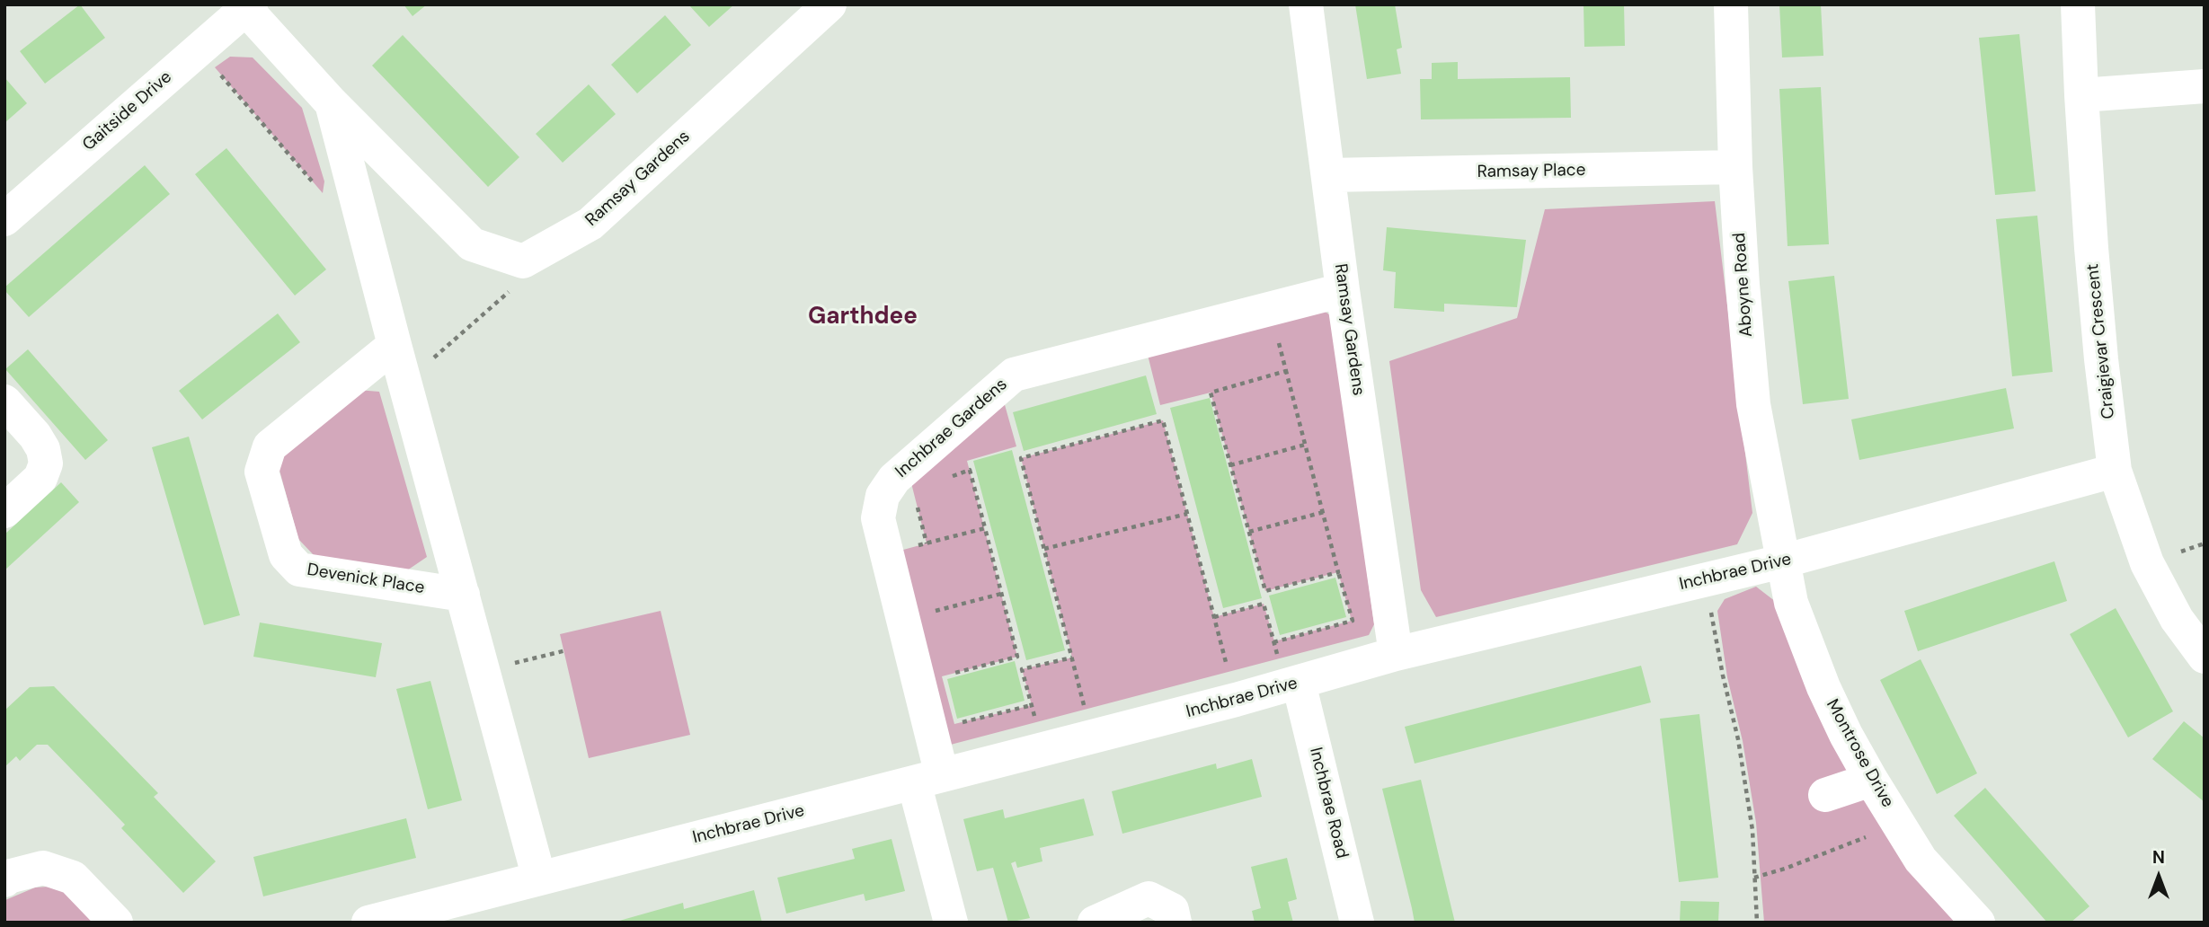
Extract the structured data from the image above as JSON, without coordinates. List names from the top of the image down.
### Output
{
  "streets": {
    "street": [
      "Gaitside Drive",
      "Ramsay Place",
      "Ramsay Gardens",
      "Aboyne Road",
      "Craigievar Crescent",
      "Inchbrae Gardens",
      "Inchbrae Drive",
      "Devenick Place",
      "Montrose Drive",
      "Inchbrae Road"
    ]
  },
  "crossings": [
    ["Ramsay Place", "Ramsay Gardens"],
    ["Ramsay Place", "Aboyne Road"],
    ["Ramsay Gardens", "Inchbrae Gardens"],
    ["Ramsay Gardens", "Inchbrae Drive"],
    ["Aboyne Road", "Inchbrae Drive"],
    ["Aboyne Road", "Montrose Drive"],
    ["Craigievar Crescent", "Inchbrae Drive"],
    ["Inchbrae Gardens", "Inchbrae Drive"],
    ["Inchbrae Drive", "Montrose Drive"],
    ["Inchbrae Drive", "Inchbrae Road"]
  ],
  "districts": ["Garthdee"],
  "north": "top"
}
